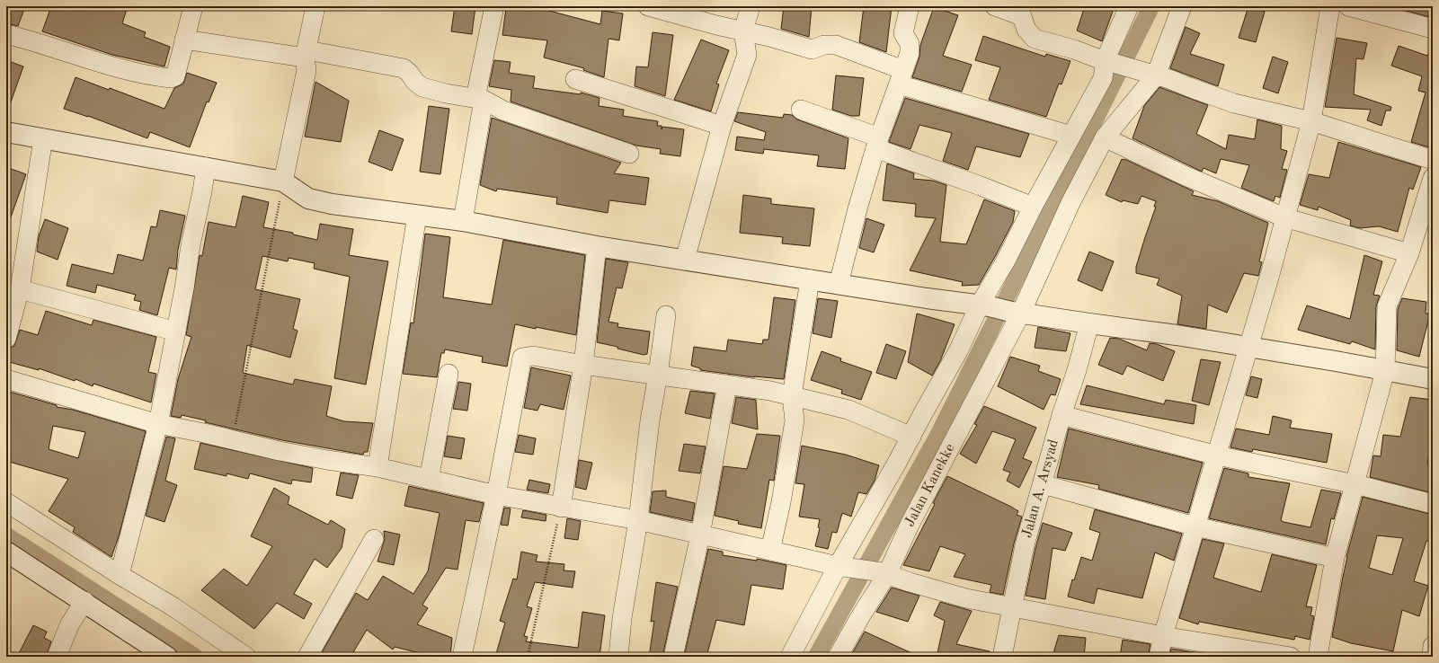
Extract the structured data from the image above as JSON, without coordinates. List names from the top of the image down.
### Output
{
  "streets": {
    "street": ["Jalan Kanekke", "Jalan A. Arsyad"]
  }
}
